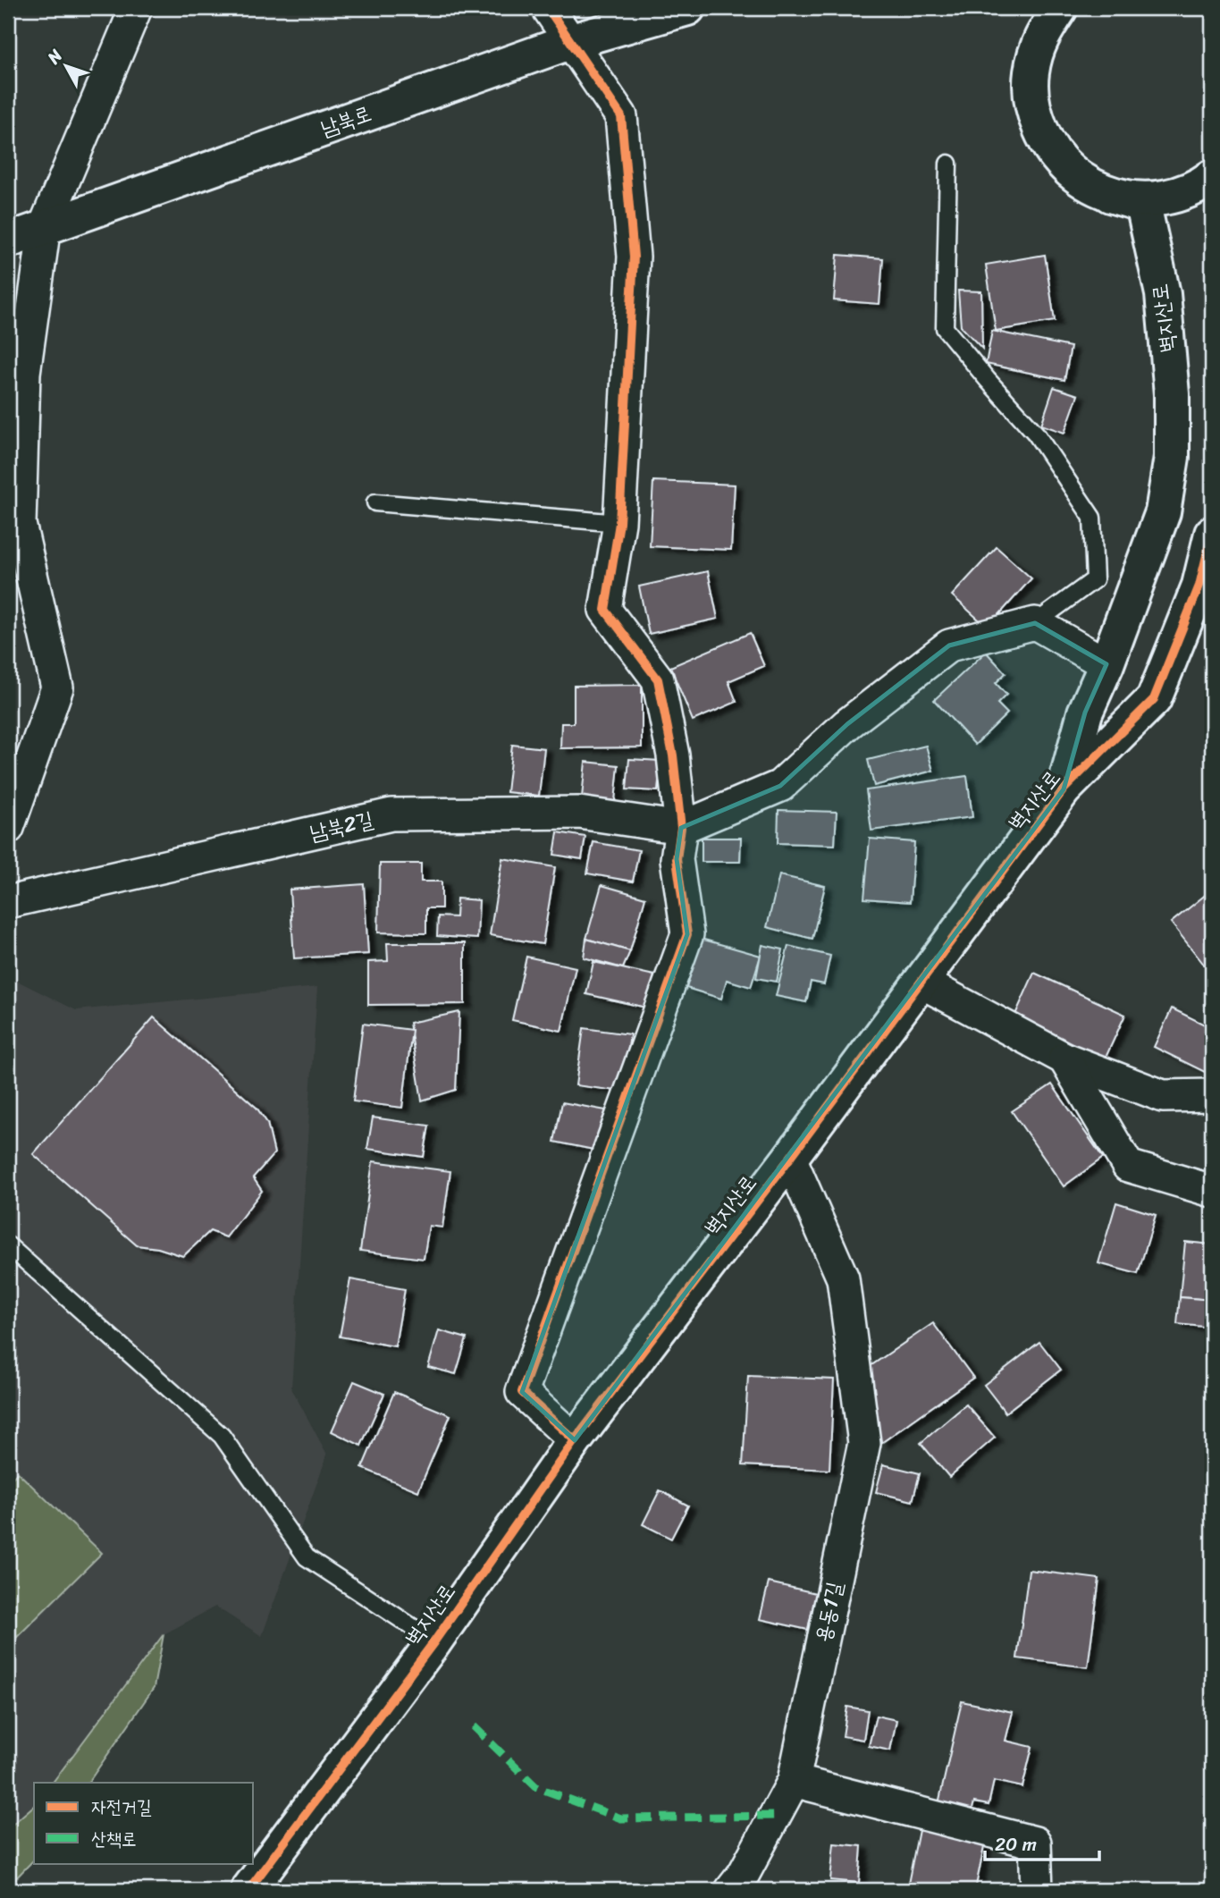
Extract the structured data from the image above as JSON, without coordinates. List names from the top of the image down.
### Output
{
  "streets": {
    "street": [
      "남북로",
      "벽지산로",
      "남북2길",
      "용동1길"
    ]
  },
  "crossings": [
    ["벽지산로", "용동1길"]
  ],
  "legend": ["자전거길", "산책로"],
  "scale_bar": "20 m",
  "north": "top left"
}
